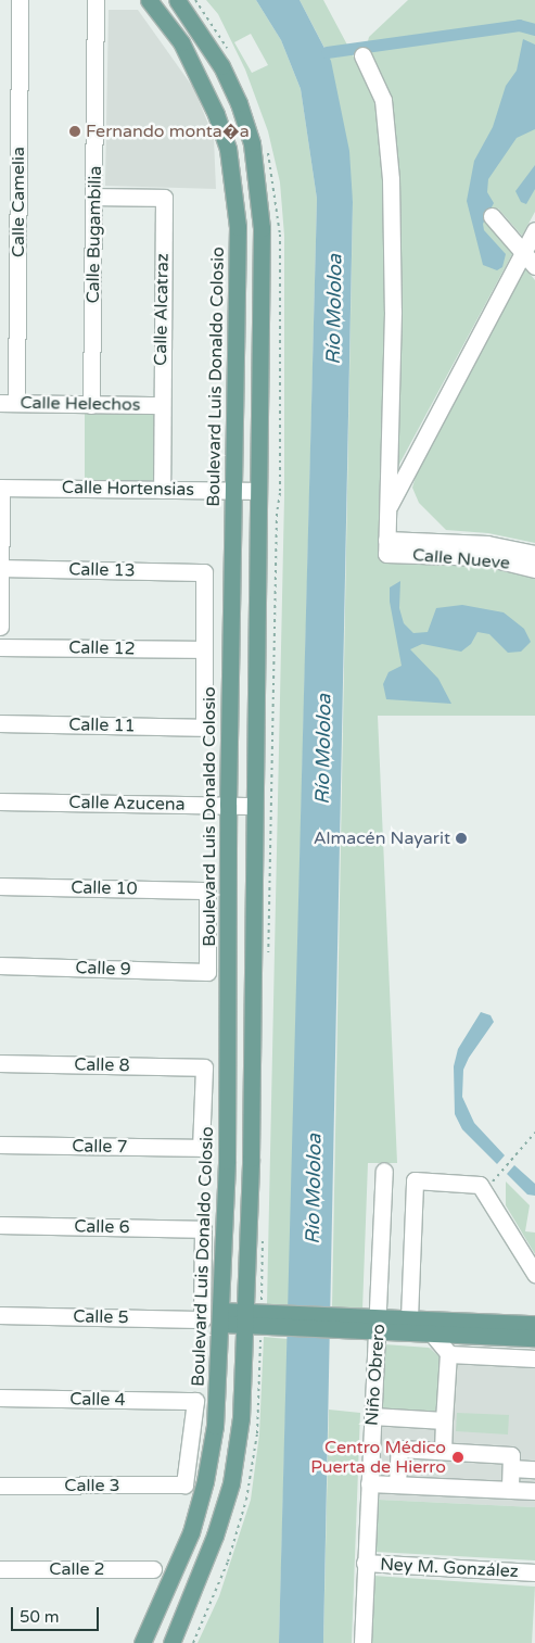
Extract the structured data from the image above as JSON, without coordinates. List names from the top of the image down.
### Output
{
  "streets": {
    "main road": ["Boulevard Luis Donaldo Colosio"],
    "street": [
      "Calle Camelia",
      "Calle Bugambilia",
      "Calle Alcatraz",
      "Calle Helechos",
      "Calle Hortensias",
      "Calle Nueve",
      "Calle 13",
      "Calle 12",
      "Calle 11",
      "Calle Azucena",
      "Calle 10",
      "Calle 9",
      "Calle 8",
      "Calle 7",
      "Calle 6",
      "Calle 5",
      "Niño Obrero",
      "Calle 4",
      "Calle 3",
      "Ney M. González",
      "Calle 2"
    ]
  },
  "crossings": [
    ["Calle Camelia", "Calle Helechos"],
    ["Calle Bugambilia", "Calle Alcatraz"],
    ["Calle Bugambilia", "Calle Helechos"],
    ["Calle Alcatraz", "Calle Helechos"],
    ["Calle Alcatraz", "Calle Hortensias"],
    ["Boulevard Luis Donaldo Colosio", "Calle Hortensias"],
    ["Boulevard Luis Donaldo Colosio", "Calle Azucena"],
    ["Calle 13", "Calle 12"],
    ["Calle 13", "Calle 11"],
    ["Calle 12", "Calle 11"],
    ["Calle 10", "Calle 9"],
    ["Calle 8", "Calle 7"],
    ["Calle 6", "Calle 5"],
    ["Niño Obrero", "Ney M. González"],
    ["Calle 4", "Calle 3"]
  ],
  "water": ["Río Mololoa"],
  "places": ["Fernando monta�a", "Almacén Nayarit", "Centro Médico Puerta de Hierro"],
  "scale_bar": "50 m"
}
